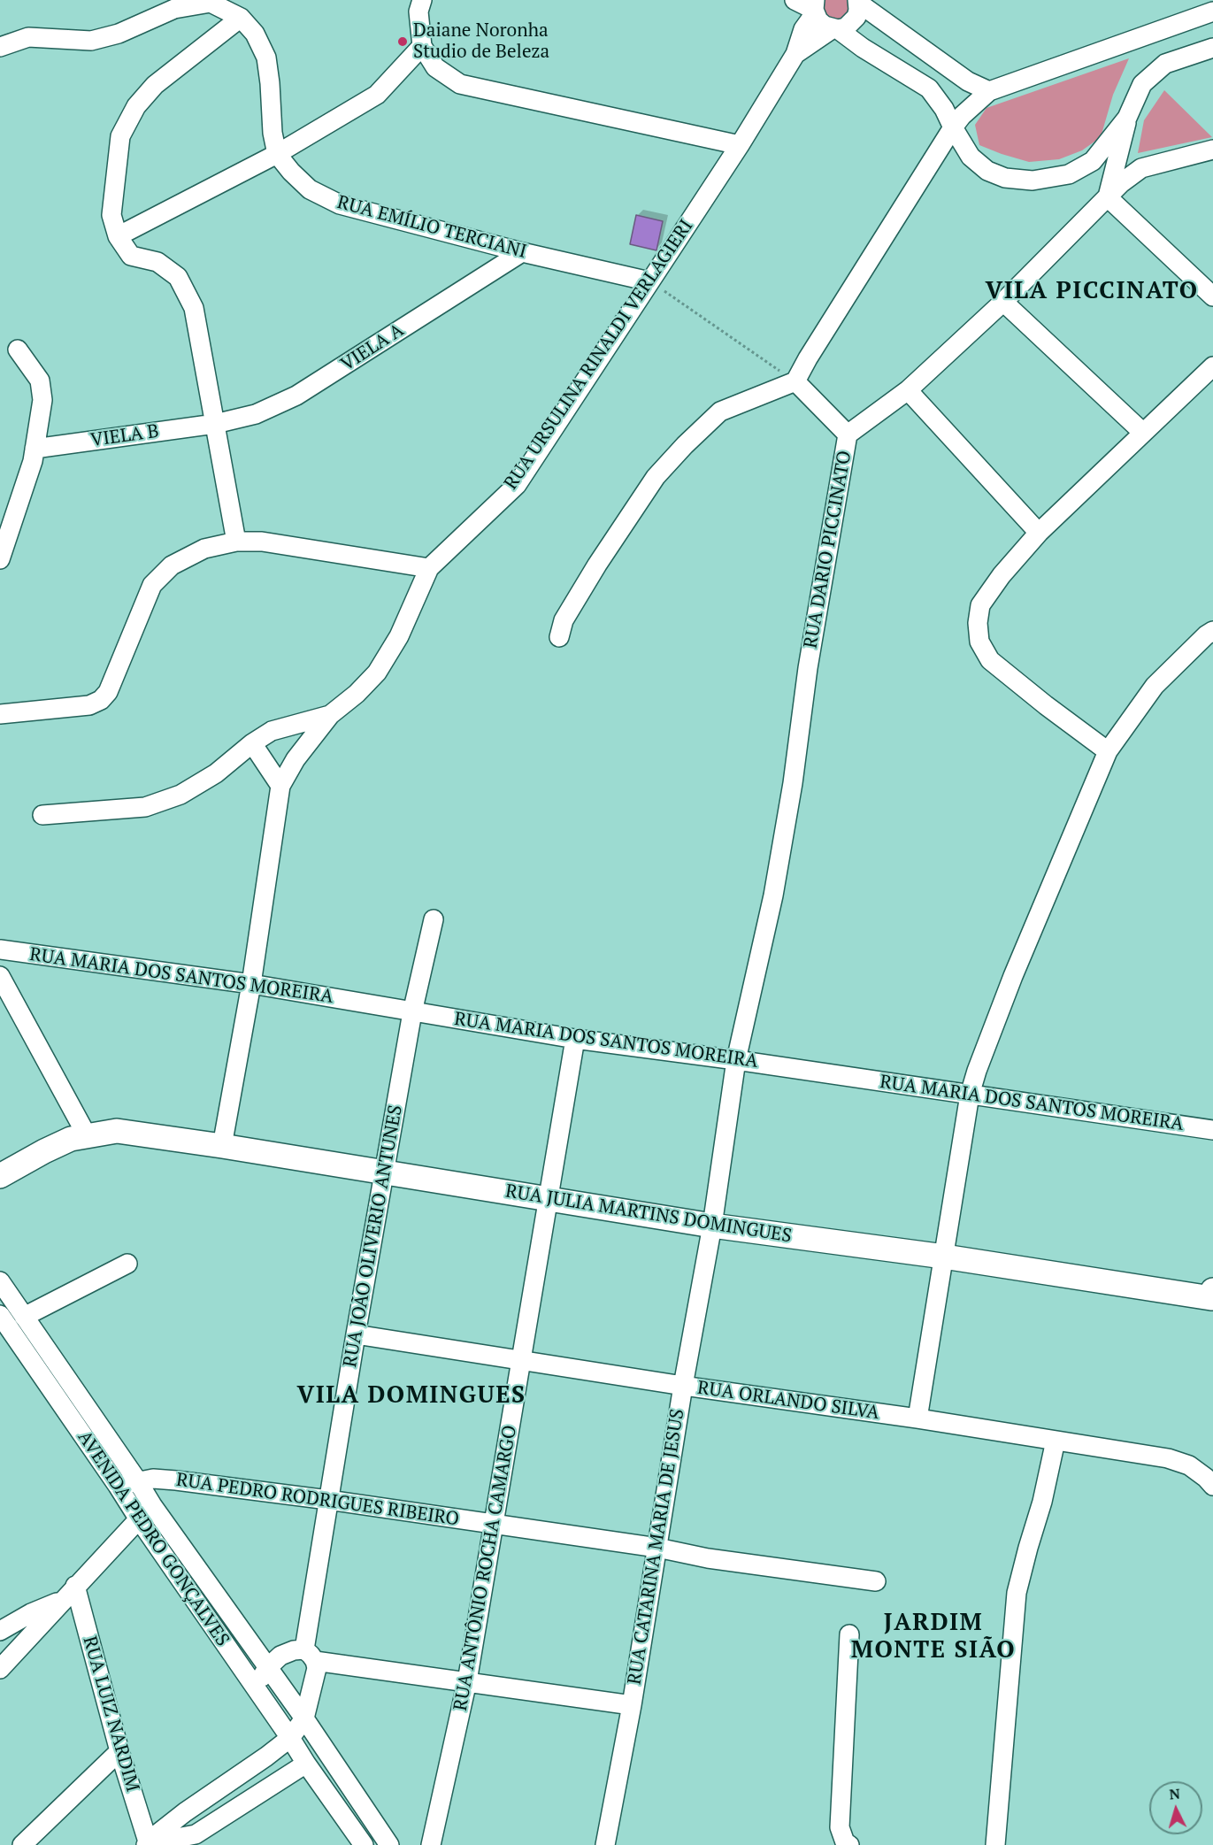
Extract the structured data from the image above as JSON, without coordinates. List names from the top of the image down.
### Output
{
  "streets": {
    "main road": ["RUA JULIA MARTINS DOMINGUES"],
    "street": [
      "RUA EMÍLIO TERCIANI",
      "VIELA A",
      "RUA URSULINA RINALDI VERLAGIERI",
      "VIELA B",
      "RUA DARIO PICCINATO",
      "RUA MARIA DOS SANTOS MOREIRA",
      "RUA JOÃO OLIVERIO ANTUNES",
      "RUA ORLANDO SILVA",
      "RUA PEDRO RODRIGUES RIBEIRO",
      "AVENIDA PEDRO GONÇALVES",
      "RUA CATARINA MARIA DE JESUS",
      "RUA ANTÔNIO ROCHA CAMARGO",
      "RUA LUIZ NARDIM"
    ]
  },
  "crossings": [
    ["RUA EMÍLIO TERCIANI", "VIELA A"],
    ["RUA EMÍLIO TERCIANI", "RUA URSULINA RINALDI VERLAGIERI"],
    ["VIELA A", "VIELA B"],
    ["RUA URSULINA RINALDI VERLAGIERI", "RUA MARIA DOS SANTOS MOREIRA"],
    ["RUA URSULINA RINALDI VERLAGIERI", "RUA JULIA MARTINS DOMINGUES"],
    ["RUA DARIO PICCINATO", "RUA MARIA DOS SANTOS MOREIRA"],
    ["RUA DARIO PICCINATO", "RUA CATARINA MARIA DE JESUS"],
    ["RUA MARIA DOS SANTOS MOREIRA", "RUA JOÃO OLIVERIO ANTUNES"],
    ["RUA MARIA DOS SANTOS MOREIRA", "RUA CATARINA MARIA DE JESUS"],
    ["RUA MARIA DOS SANTOS MOREIRA", "RUA ANTÔNIO ROCHA CAMARGO"],
    ["RUA JULIA MARTINS DOMINGUES", "RUA JOÃO OLIVERIO ANTUNES"],
    ["RUA JULIA MARTINS DOMINGUES", "RUA CATARINA MARIA DE JESUS"],
    ["RUA JULIA MARTINS DOMINGUES", "RUA ANTÔNIO ROCHA CAMARGO"],
    ["RUA JOÃO OLIVERIO ANTUNES", "RUA ORLANDO SILVA"],
    ["RUA JOÃO OLIVERIO ANTUNES", "RUA PEDRO RODRIGUES RIBEIRO"],
    ["RUA JOÃO OLIVERIO ANTUNES", "AVENIDA PEDRO GONÇALVES"],
    ["RUA ORLANDO SILVA", "RUA CATARINA MARIA DE JESUS"],
    ["RUA ORLANDO SILVA", "RUA ANTÔNIO ROCHA CAMARGO"],
    ["RUA PEDRO RODRIGUES RIBEIRO", "AVENIDA PEDRO GONÇALVES"],
    ["RUA PEDRO RODRIGUES RIBEIRO", "RUA CATARINA MARIA DE JESUS"],
    ["RUA PEDRO RODRIGUES RIBEIRO", "RUA ANTÔNIO ROCHA CAMARGO"]
  ],
  "districts": ["VILA PICCINATO", "VILA DOMINGUES", "JARDIM MONTE SIÃO"],
  "places": ["Daiane Noronha Studio de Beleza"],
  "north": "top"
}
